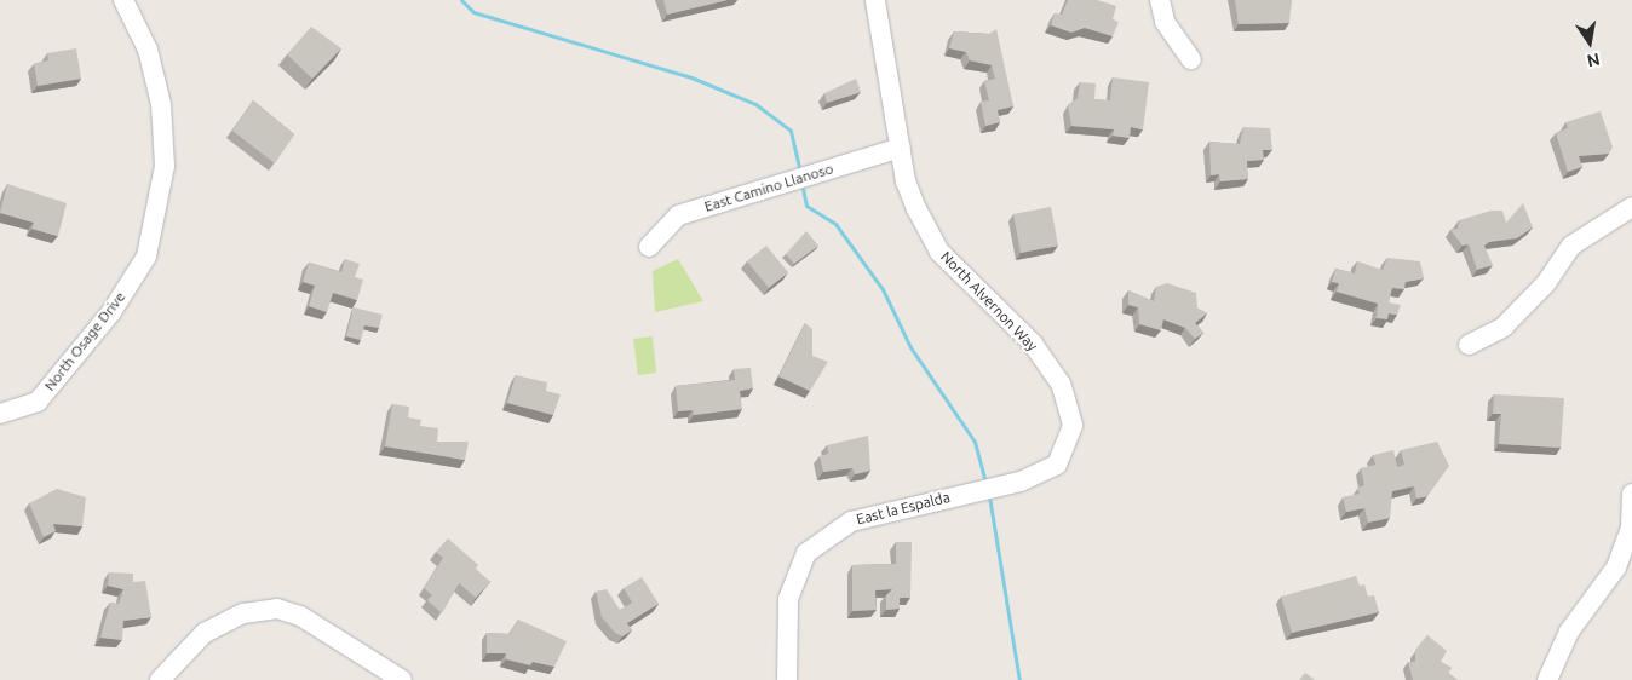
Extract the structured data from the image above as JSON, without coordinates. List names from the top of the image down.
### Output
{
  "streets": {
    "street": [
      "East Camino Llanoso",
      "North Alvernon Way",
      "North Osage Drive",
      "East la Espalda"
    ]
  },
  "crossings": [
    ["East Camino Llanoso", "North Alvernon Way"],
    ["North Alvernon Way", "East la Espalda"]
  ],
  "north": "bottom"
}
